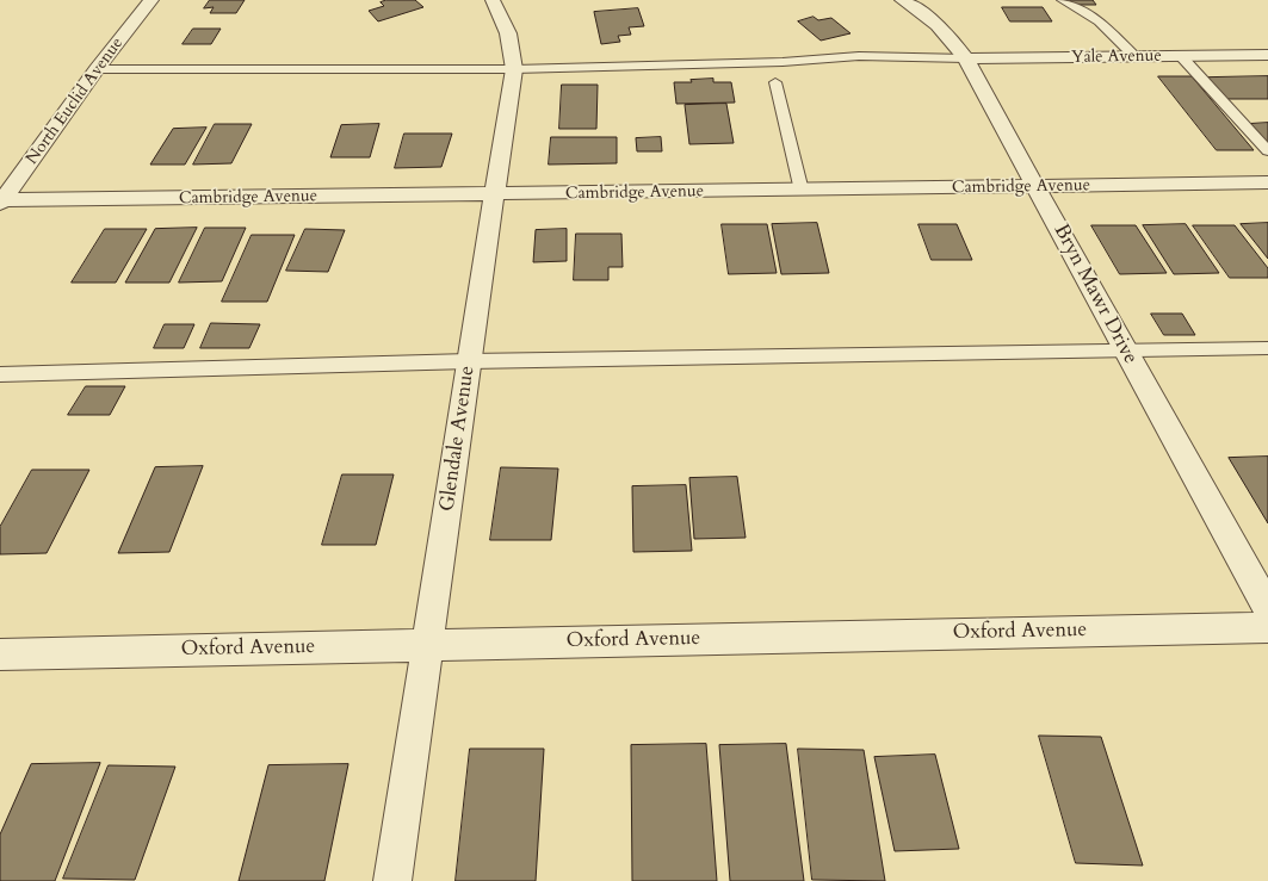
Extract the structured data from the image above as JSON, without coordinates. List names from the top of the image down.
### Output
{
  "streets": {
    "street": [
      "Yale Avenue",
      "North Euclid Avenue",
      "Cambridge Avenue",
      "Bryn Mawr Drive",
      "Glendale Avenue",
      "Oxford Avenue"
    ]
  },
  "crossings": [
    ["Yale Avenue", "Bryn Mawr Drive"],
    ["North Euclid Avenue", "Cambridge Avenue"],
    ["Cambridge Avenue", "Bryn Mawr Drive"],
    ["Cambridge Avenue", "Glendale Avenue"],
    ["Glendale Avenue", "Oxford Avenue"]
  ]
}
